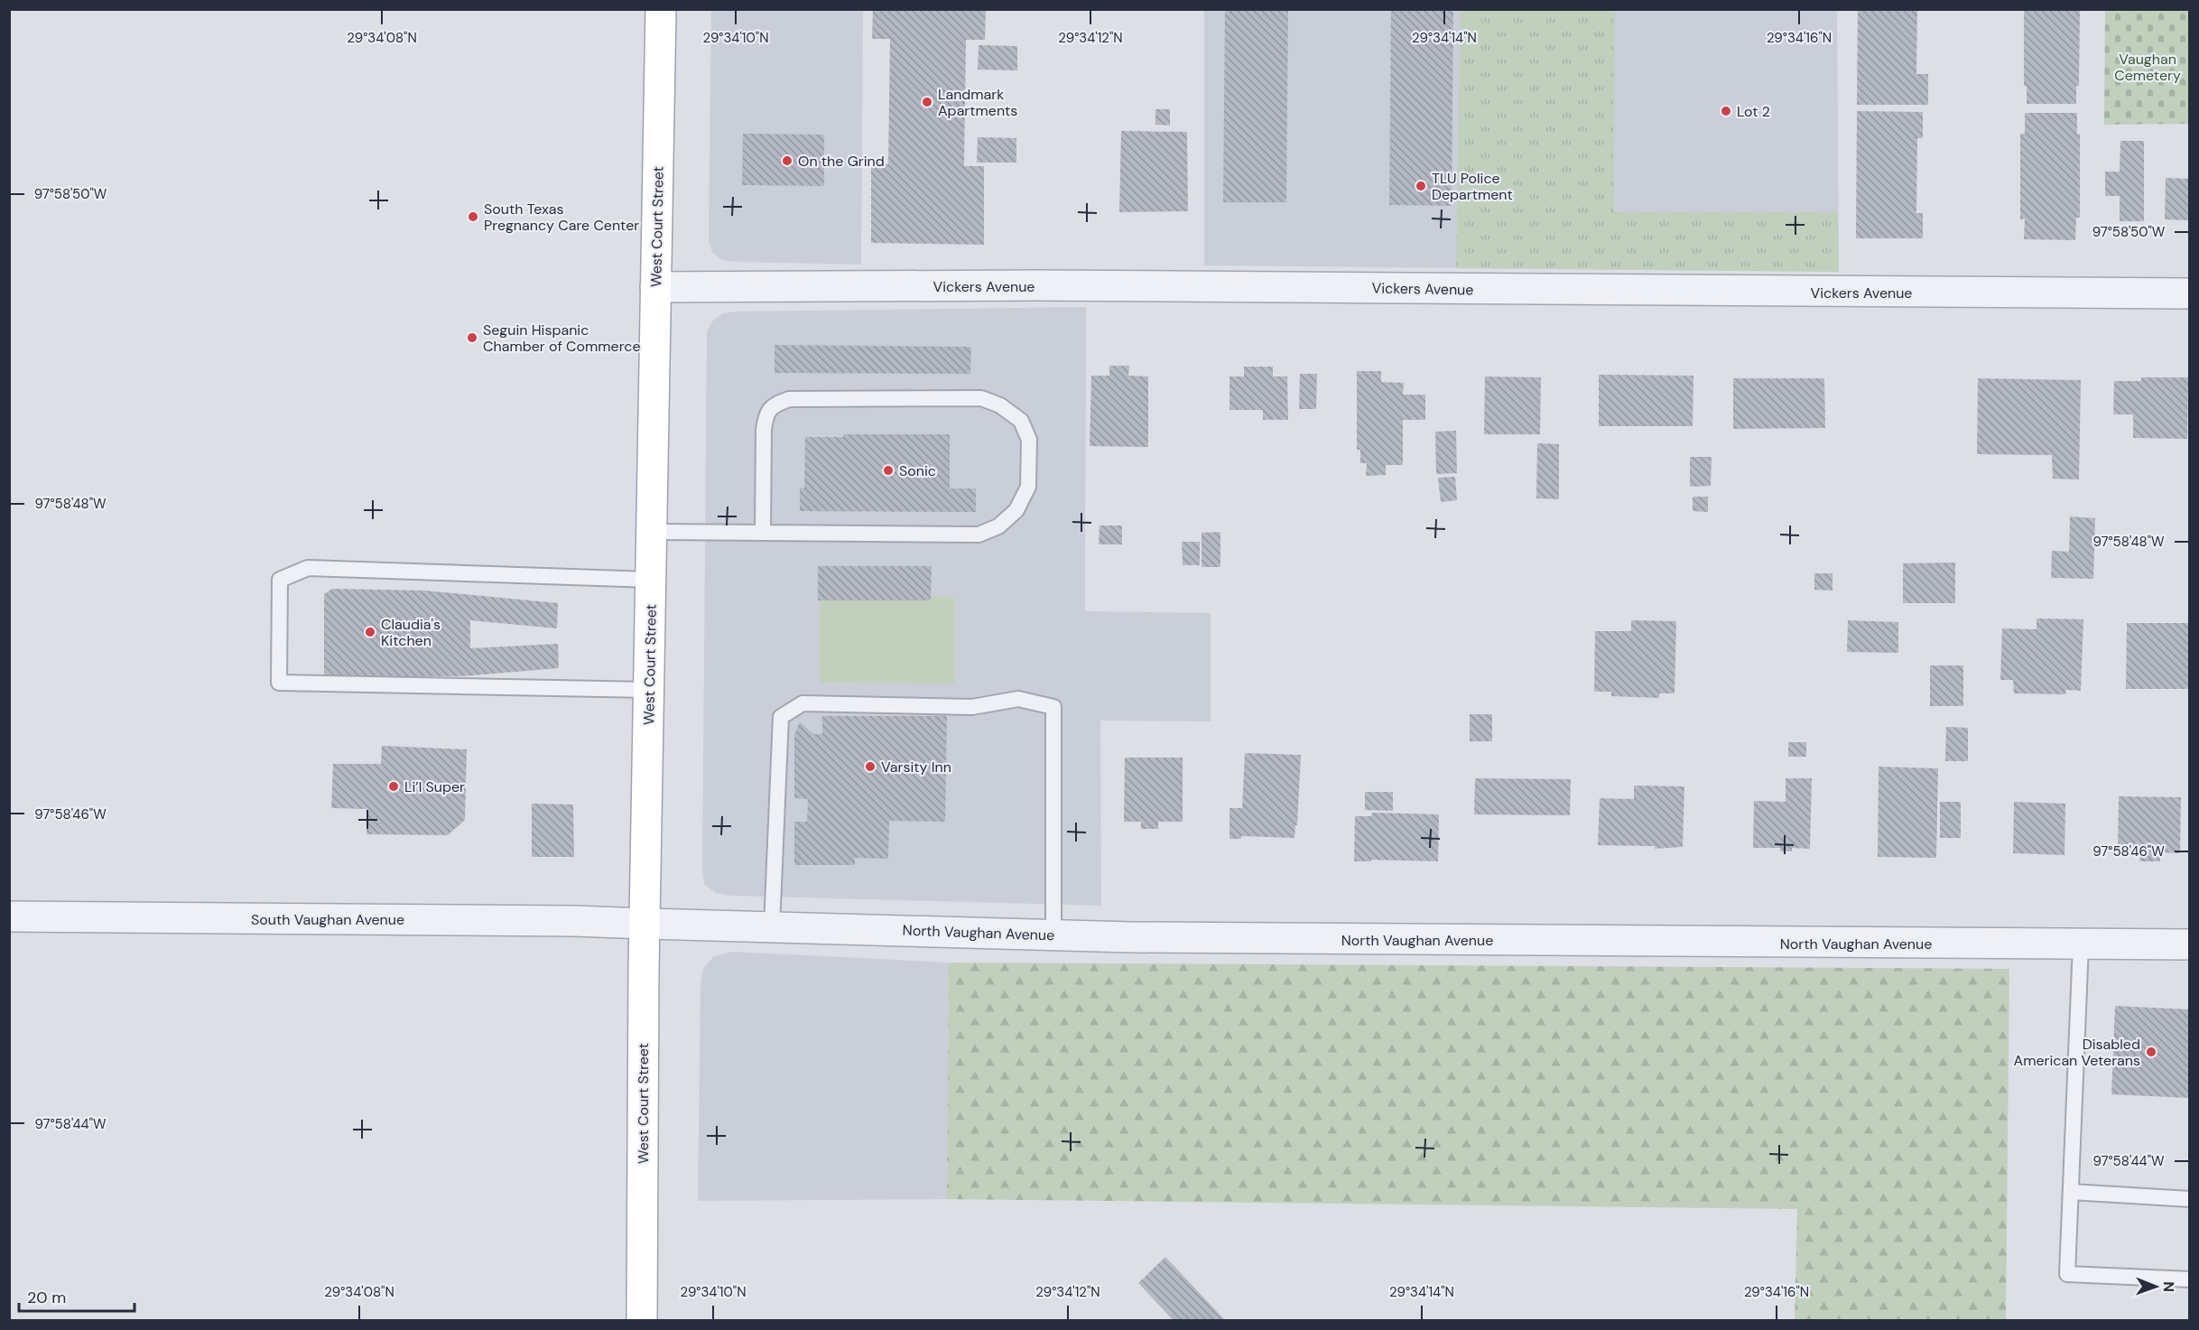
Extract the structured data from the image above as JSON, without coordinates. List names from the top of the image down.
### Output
{
  "streets": {
    "main road": ["West Court Street"],
    "street": ["Vickers Avenue", "South Vaughan Avenue", "North Vaughan Avenue"]
  },
  "crossings": [
    ["West Court Street", "Vickers Avenue"],
    ["West Court Street", "South Vaughan Avenue"],
    ["West Court Street", "North Vaughan Avenue"],
    ["South Vaughan Avenue", "North Vaughan Avenue"]
  ],
  "parks": ["Vaughan Cemetery"],
  "places": [
    "Landmark Apartments",
    "Lot 2",
    "On the Grind",
    "TLU Police Department",
    "South Texas Pregnancy Care Center",
    "Seguin Hispanic Chamber of Commerce",
    "Sonic",
    "Claudia's Kitchen",
    "Varsity Inn",
    "Li’l Super",
    "Disabled American Veterans"
  ],
  "scale_bar": "20 m",
  "north": "right",
  "coordinates": [
    "29°34'08\"N",
    "29°34'10\"N",
    "29°34'12\"N",
    "29°34'14\"N",
    "29°34'16\"N",
    "97°58'50\"W",
    "97°58'48\"W",
    "97°58'46\"W",
    "97°58'44\"W"
  ]
}
